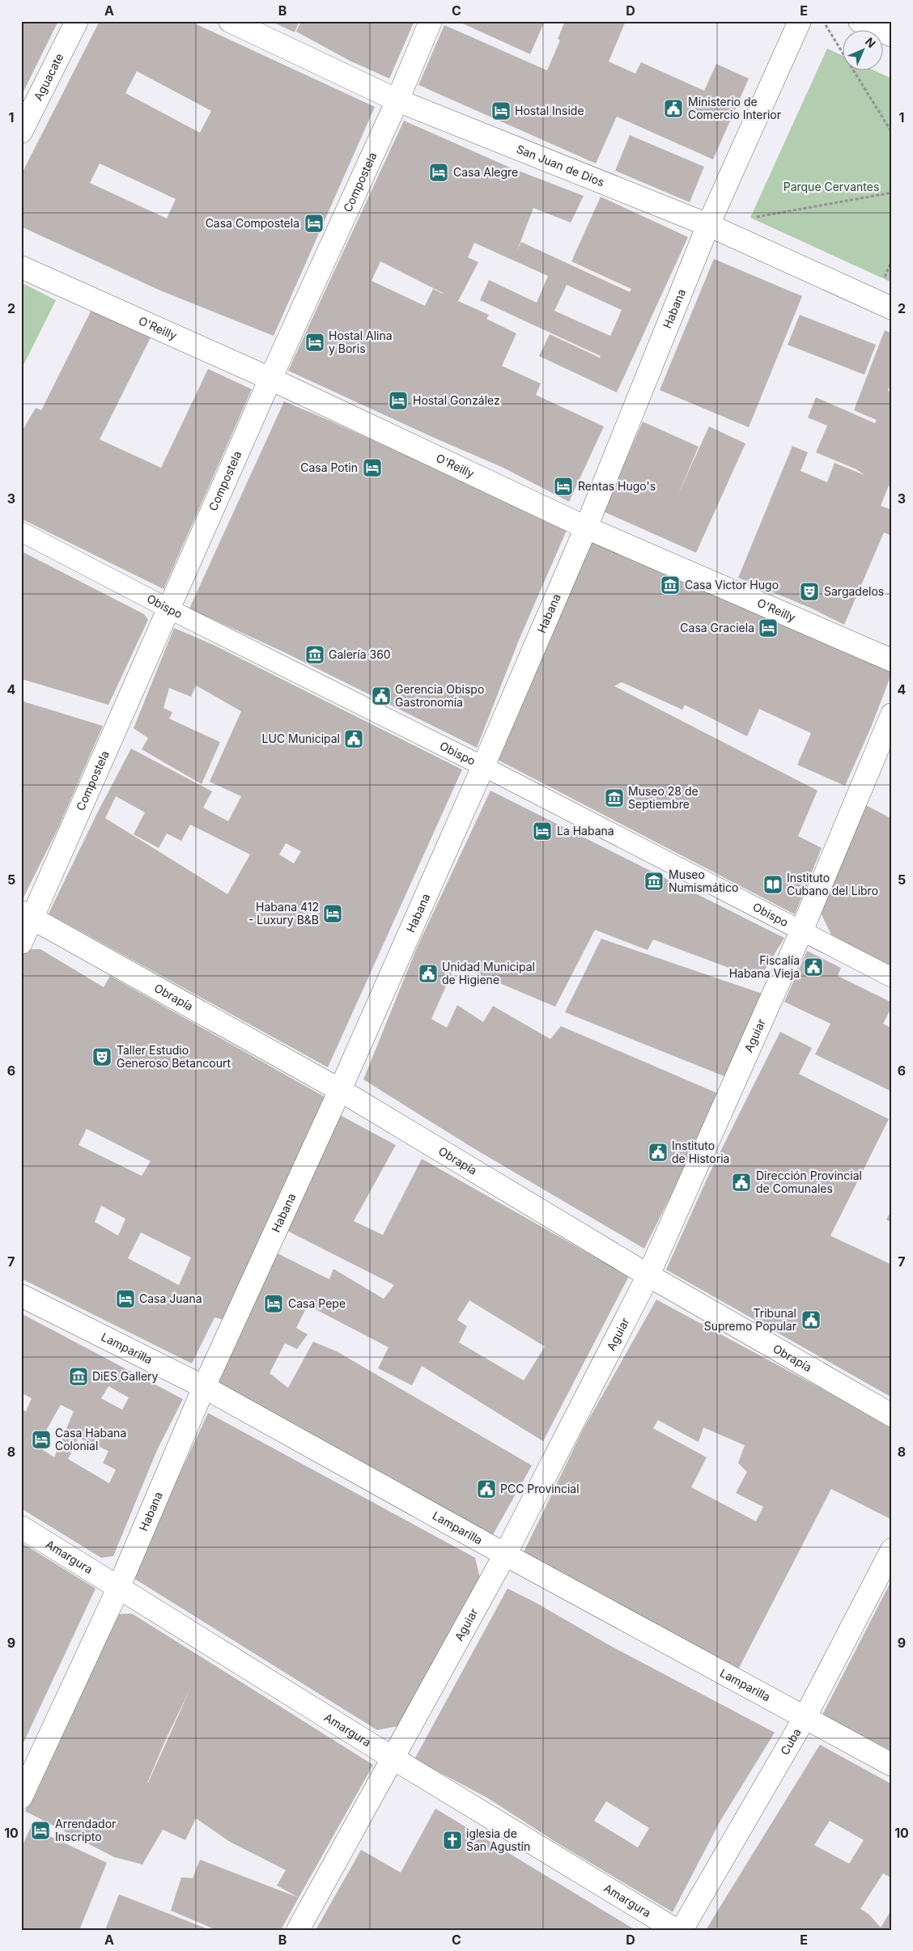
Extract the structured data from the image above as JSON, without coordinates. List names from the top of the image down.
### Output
{
  "streets": {
    "street": [
      "Aguacate",
      "San Juan de Dios",
      "Compostela",
      "Habana",
      "O'Reilly",
      "Obispo",
      "Obrapía",
      "Aguiar",
      "Lamparilla",
      "Amargura",
      "Cuba"
    ]
  },
  "crossings": [
    ["San Juan de Dios", "Compostela"],
    ["San Juan de Dios", "Habana"],
    ["Compostela", "O'Reilly"],
    ["Compostela", "Obispo"],
    ["Compostela", "Obrapía"],
    ["Habana", "O'Reilly"],
    ["Habana", "Obispo"],
    ["Habana", "Obrapía"],
    ["Habana", "Lamparilla"],
    ["Habana", "Amargura"],
    ["Obispo", "Aguiar"],
    ["Obrapía", "Aguiar"],
    ["Aguiar", "Lamparilla"],
    ["Aguiar", "Amargura"],
    ["Lamparilla", "Cuba"]
  ],
  "parks": ["Parque Cervantes"],
  "places": {
    "public building": [
      "Ministerio de Comercio Interior",
      "Gerencia Obispo Gastronomía",
      "LUC Municipal",
      "Fiscalía Habana Vieja",
      "Unidad Municipal de Higiene",
      "Instituto de Historia",
      "Dirección Provincial de Comunales",
      "Tribunal Supremo Popular",
      "PCC Provincial"
    ],
    "hotel": [
      "Hostal Inside",
      "Casa Alegre",
      "Casa Compostela",
      "Hostal Alina y Boris",
      "Hostal González",
      "Casa Potin",
      "Rentas Hugo's",
      "Casa Graciela",
      "La Habana",
      "Habana 412 - Luxury B&B",
      "Casa Juana",
      "Casa Pepe",
      "Casa Habana Colonial",
      "Arrendador Inscripto"
    ],
    "museum": [
      "Casa Victor Hugo",
      "Galería 360",
      "Museo 28 de Septiembre",
      "Museo Numismático",
      "DiES Gallery"
    ],
    "theatre": ["Sargadelos", "Taller Estudio Generoso Betancourt"],
    "library": ["Instituto Cubano del Libro"],
    "church": ["iglesia de San Agustín"]
  },
  "north": "top right",
  "grid": {
    "columns": [
      "A",
      "B",
      "C",
      "D",
      "E"
    ],
    "rows": [
      "1",
      "2",
      "3",
      "4",
      "5",
      "6",
      "7",
      "8",
      "9",
      "10"
    ]
  }
}
